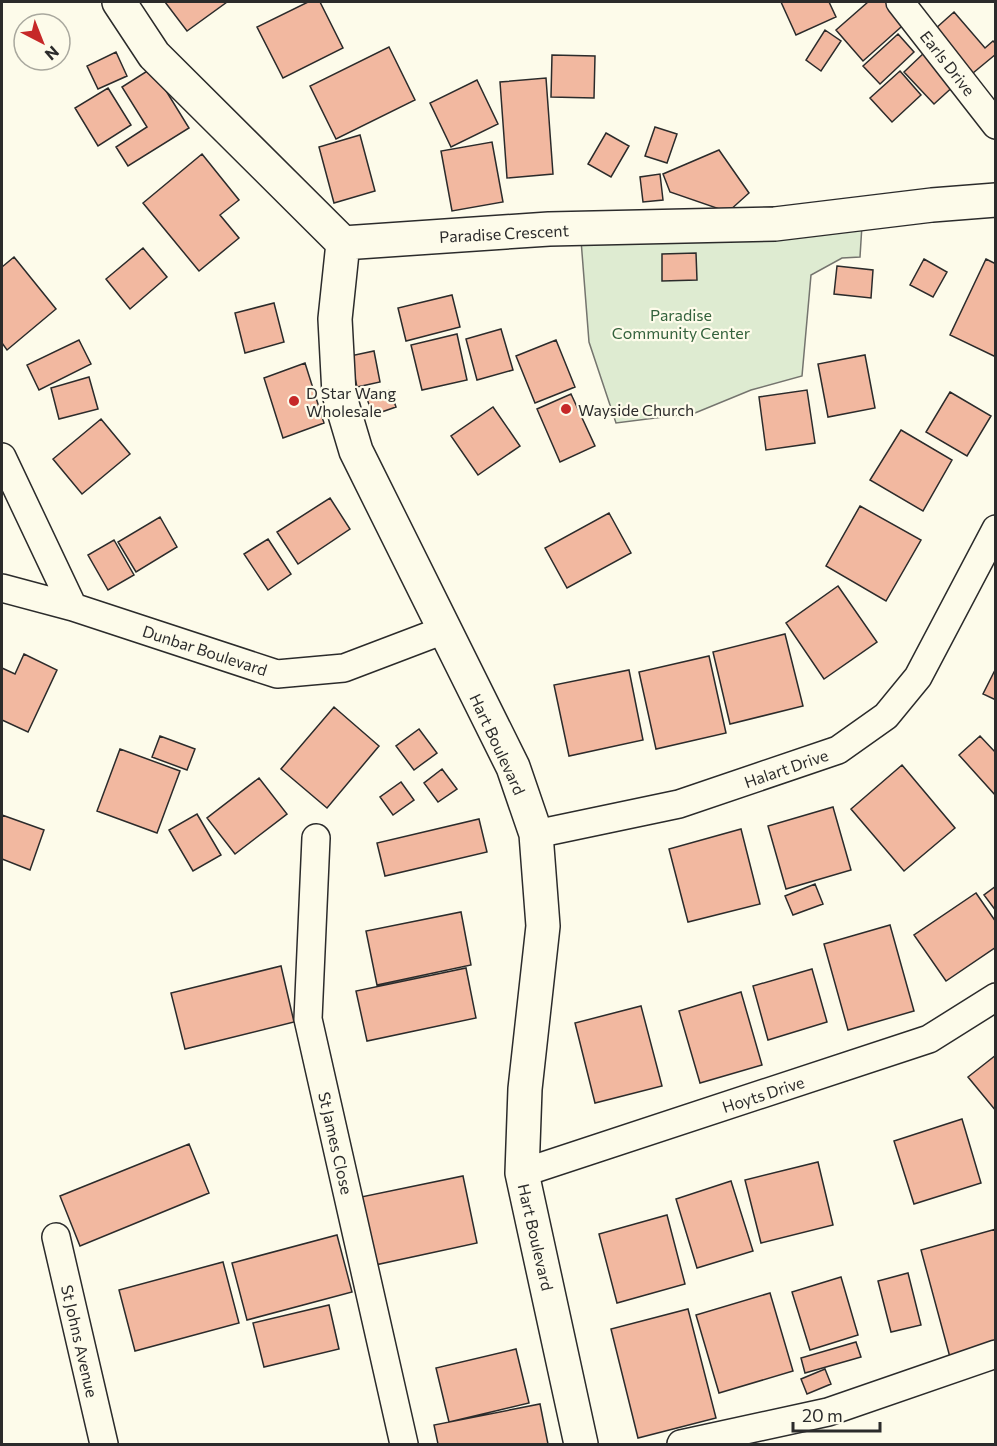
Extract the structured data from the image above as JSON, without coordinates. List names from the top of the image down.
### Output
{
  "streets": {
    "street": [
      "Earls Drive",
      "Paradise Crescent",
      "Dunbar Boulevard",
      "Hart Boulevard",
      "Halart Drive",
      "Hoyts Drive",
      "St James Close",
      "St Johns Avenue"
    ]
  },
  "crossings": [
    ["Paradise Crescent", "Hart Boulevard"],
    ["Dunbar Boulevard", "Hart Boulevard"],
    ["Hart Boulevard", "Halart Drive"],
    ["Hart Boulevard", "Hoyts Drive"]
  ],
  "parks": ["Paradise Community Center"],
  "places": ["D Star Wang Wholesale", "Wayside Church"],
  "scale_bar": "20 m",
  "north": "bottom right"
}
